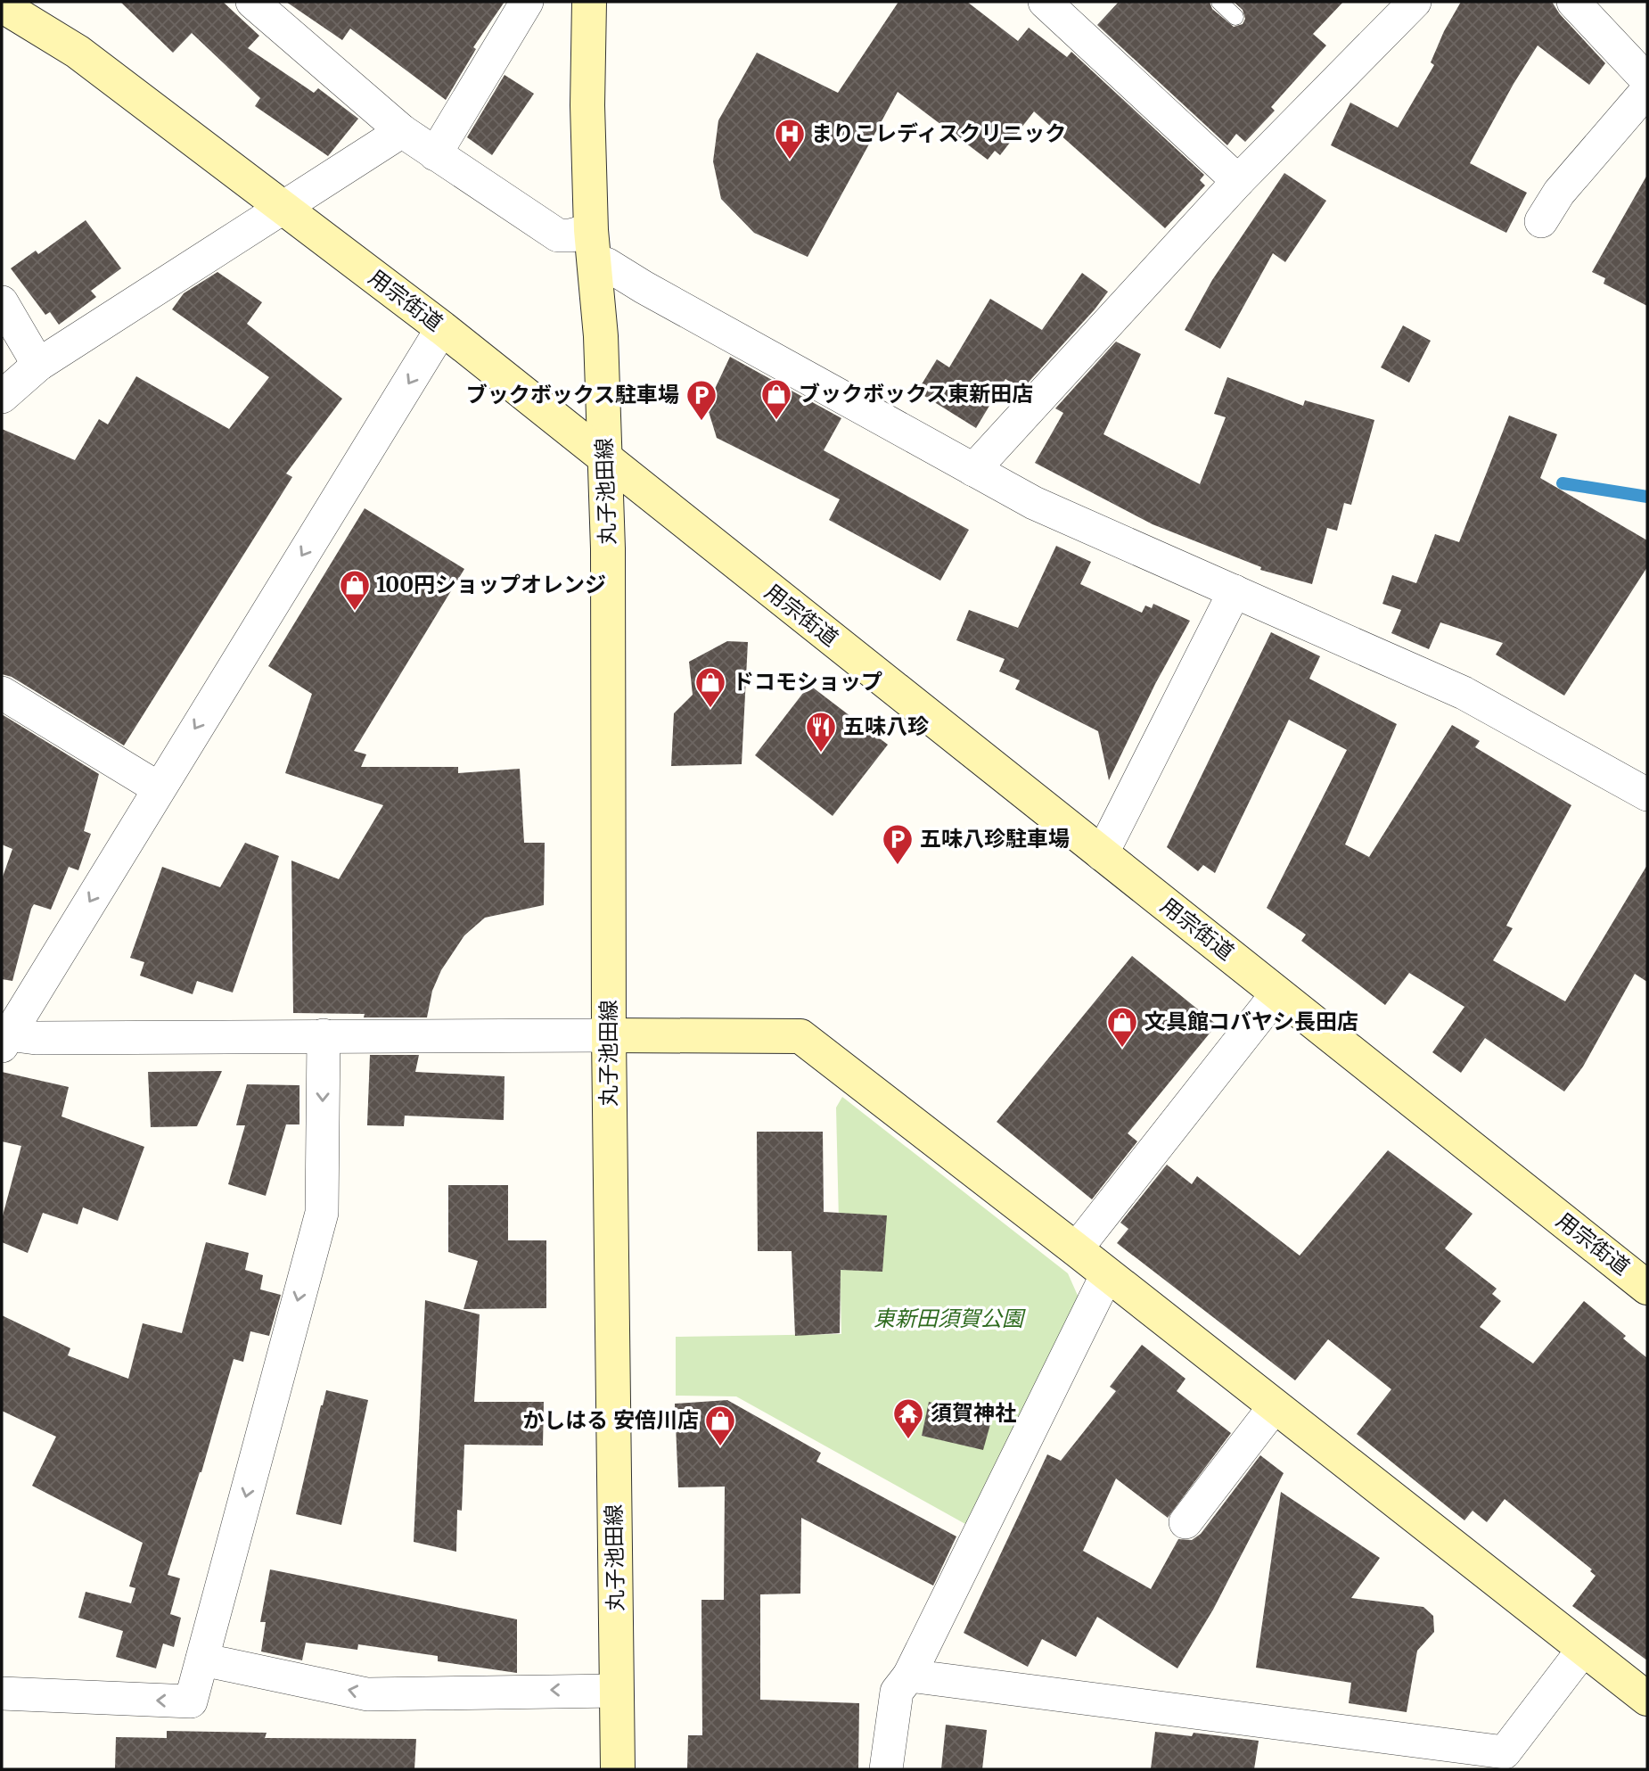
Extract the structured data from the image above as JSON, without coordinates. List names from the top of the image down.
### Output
{
  "streets": {
    "street": ["用宗街道", "丸子池田線"]
  },
  "crossings": [
    ["用宗街道", "丸子池田線"]
  ],
  "parks": ["東新田須賀公園"],
  "places": {
    "hospital": ["まりこレディスクリニック"],
    "shop": [
      "ブックボックス東新田店",
      "100円ショップオレンジ",
      "ドコモショップ",
      "文具館コバヤシ長田店",
      "かしはる 安倍川店"
    ],
    "parking": ["ブックボックス駐車場", "五味八珍駐車場"],
    "restaurant": ["五味八珍"],
    "temple": ["須賀神社"]
  }
}
